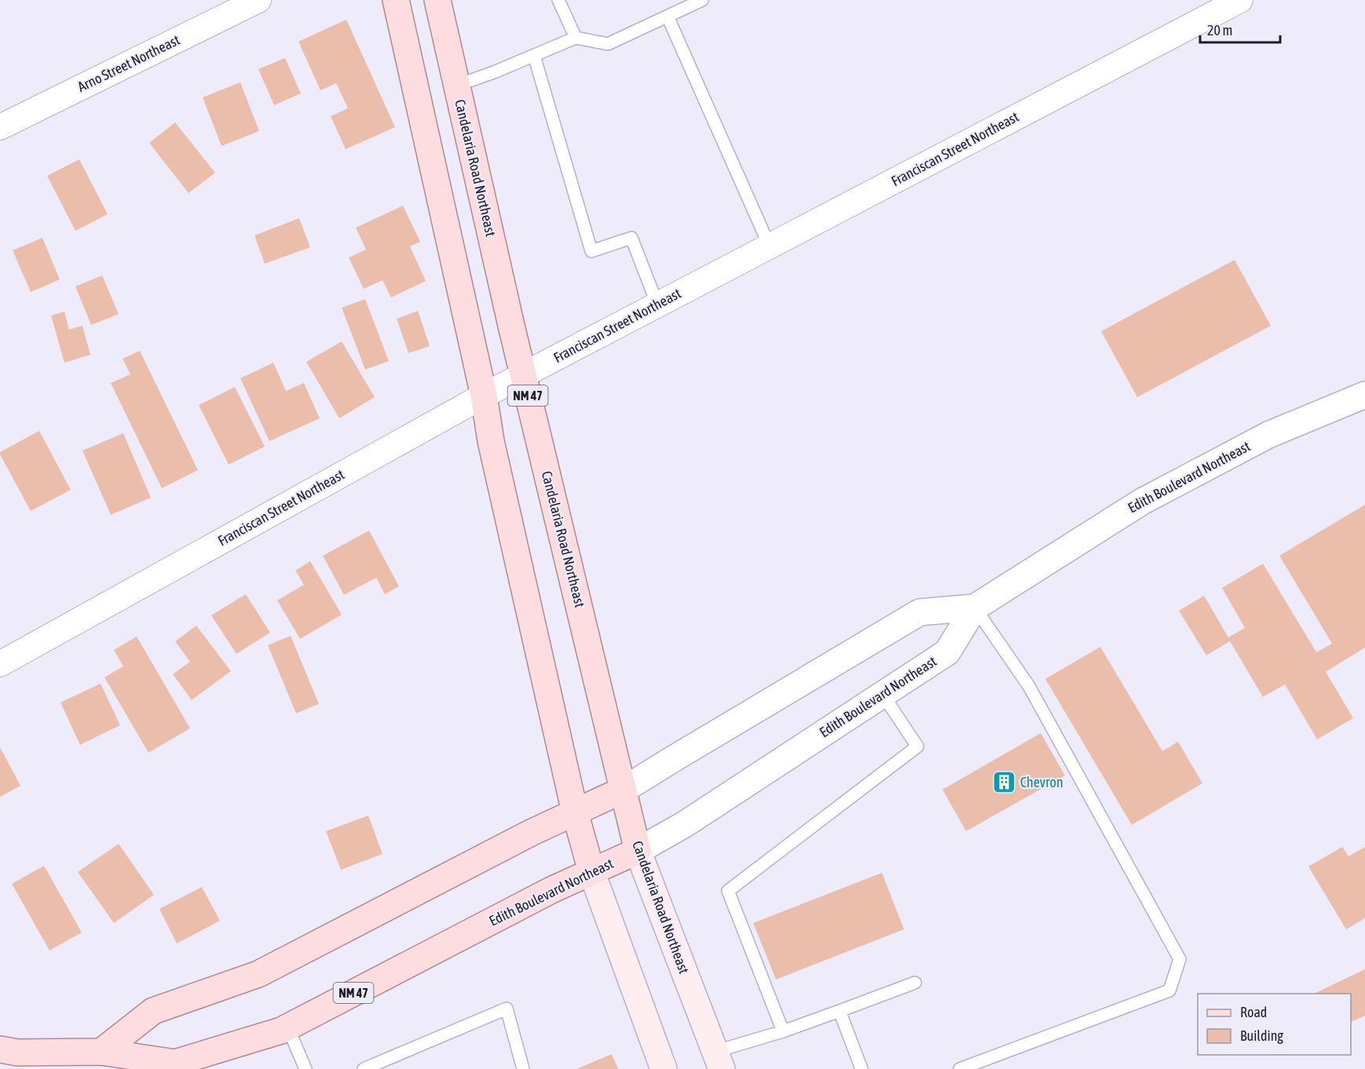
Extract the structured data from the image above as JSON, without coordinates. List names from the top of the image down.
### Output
{
  "streets": {
    "main road": ["Candelaria Road Northeast", "NM 47", "Edith Boulevard Northeast"],
    "street": ["Arno Street Northeast", "Franciscan Street Northeast"]
  },
  "crossings": [
    ["Franciscan Street Northeast", "Candelaria Road Northeast"],
    ["Candelaria Road Northeast", "Edith Boulevard Northeast"]
  ],
  "places": {
    "building": ["Chevron"]
  },
  "legend": ["Road", "Building"],
  "scale_bar": "20 m"
}
